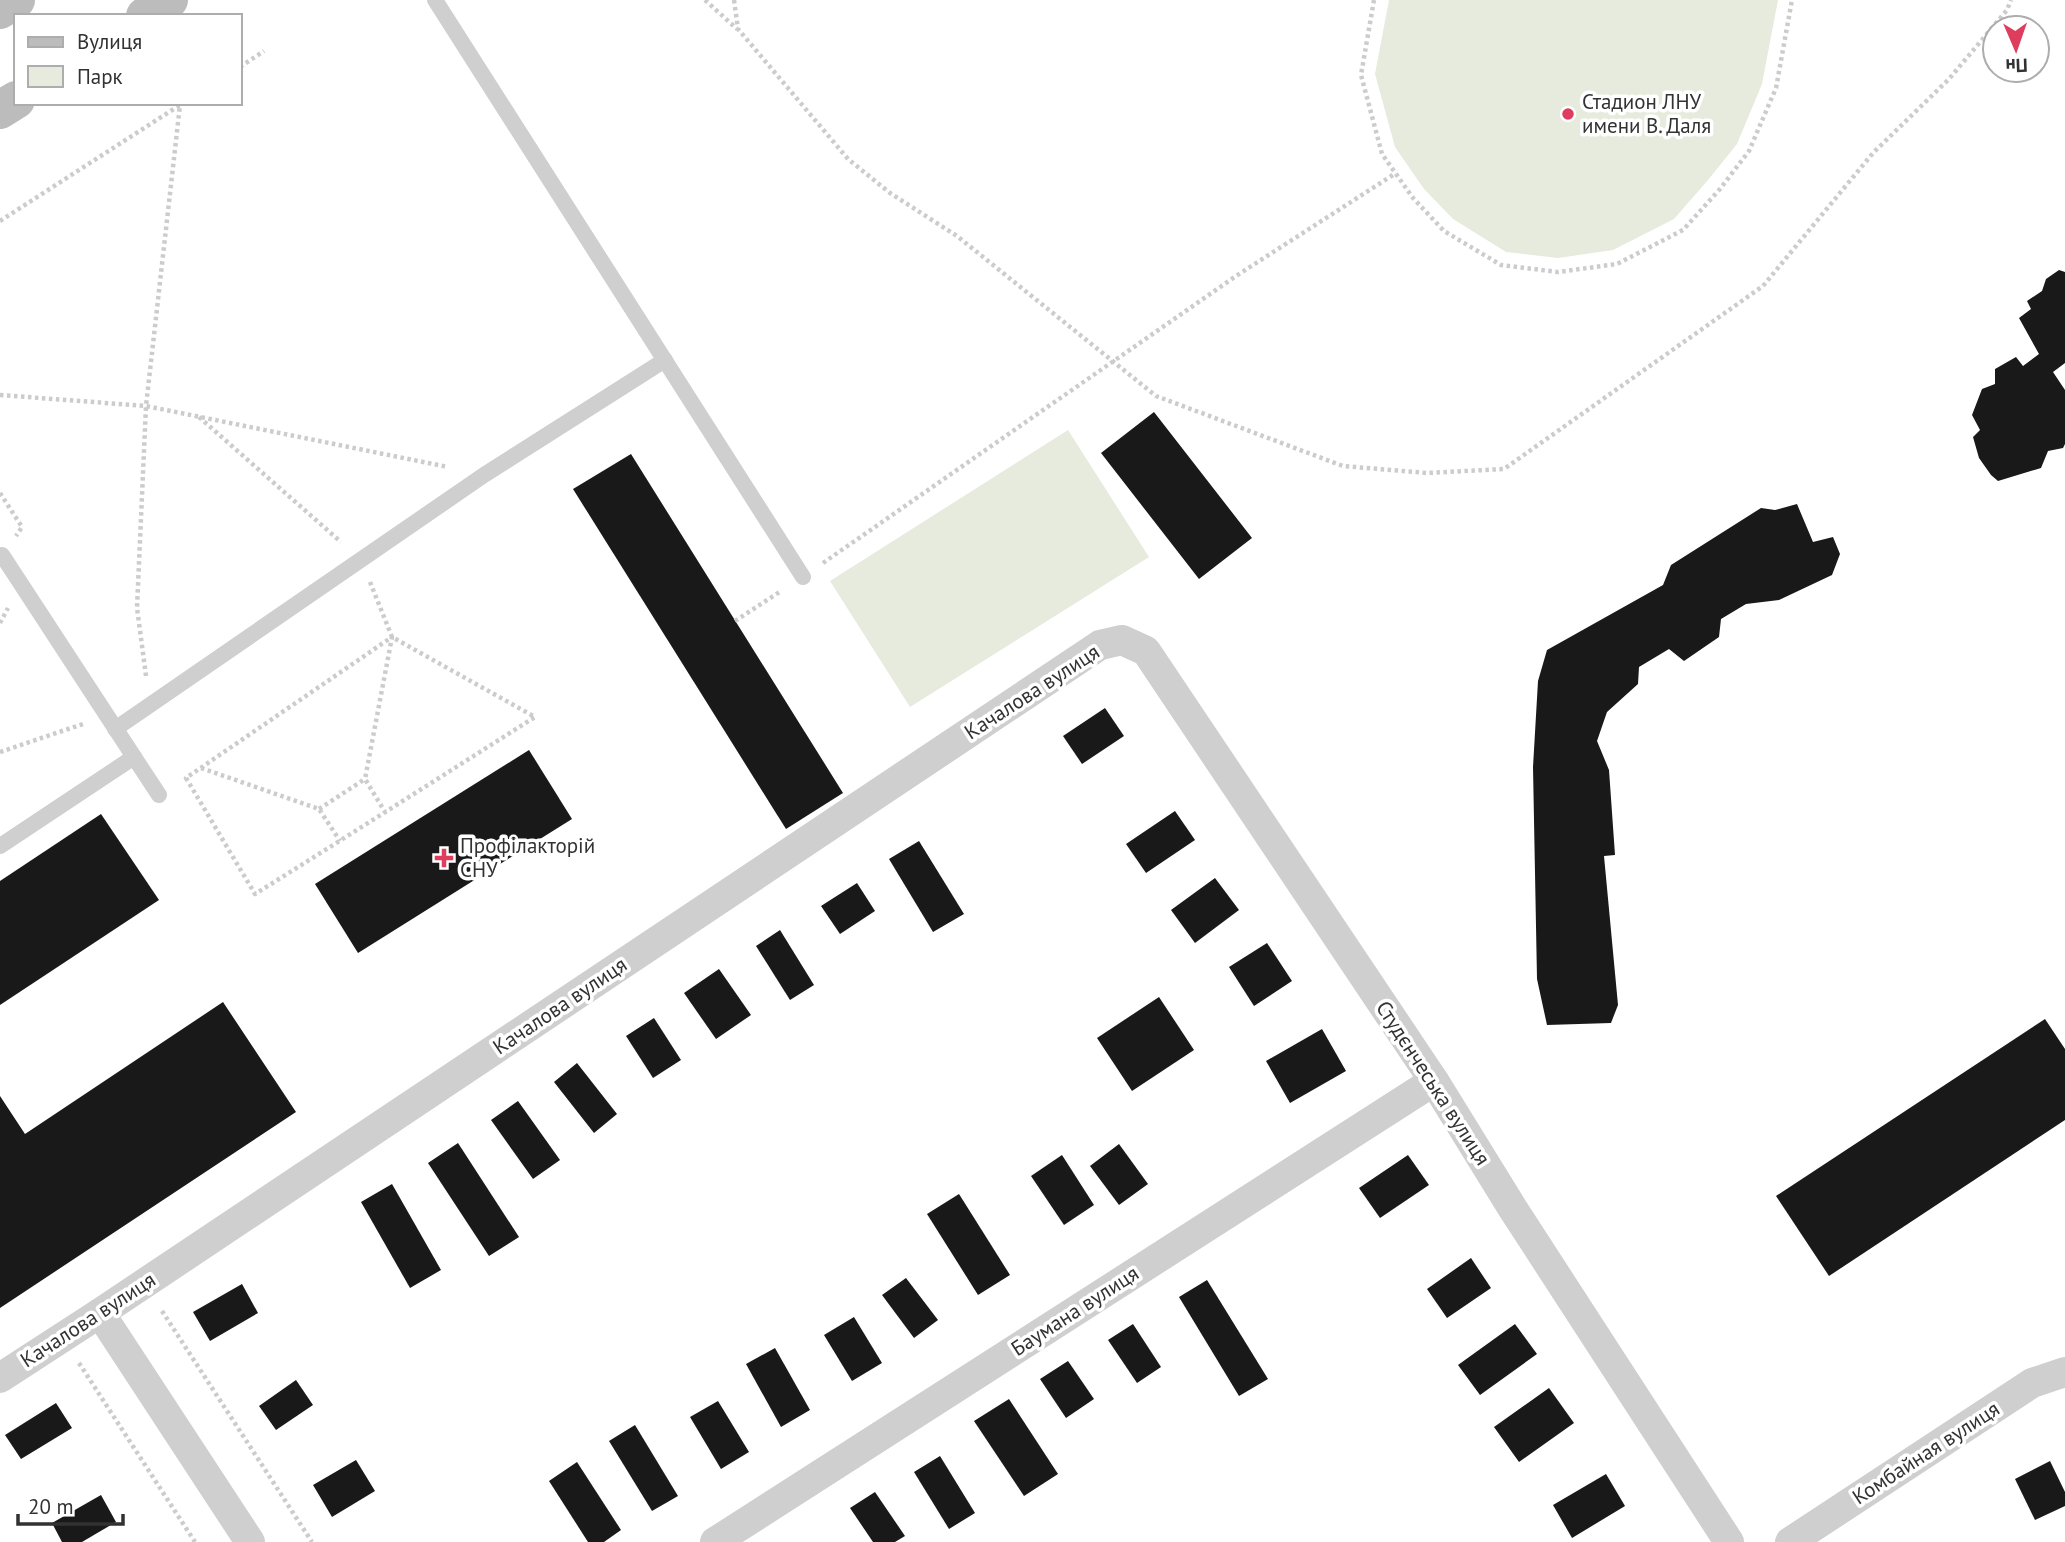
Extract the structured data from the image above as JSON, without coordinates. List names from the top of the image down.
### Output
{
  "streets": {
    "street": [
      "Качалова вулиця",
      "Студєнчеська вулиця",
      "Баумана вулиця",
      "Комбайная вулиця"
    ]
  },
  "crossings": [
    ["Качалова вулиця", "Студєнчеська вулиця"],
    ["Студєнчеська вулиця", "Баумана вулиця"]
  ],
  "places": {
    "other": ["Стадион ЛНУ имени В. Даля"],
    "health": ["Профілакторій СНУ"]
  },
  "legend": ["Вулиця", "Парк"],
  "scale_bar": "20 m",
  "north": "bottom"
}
